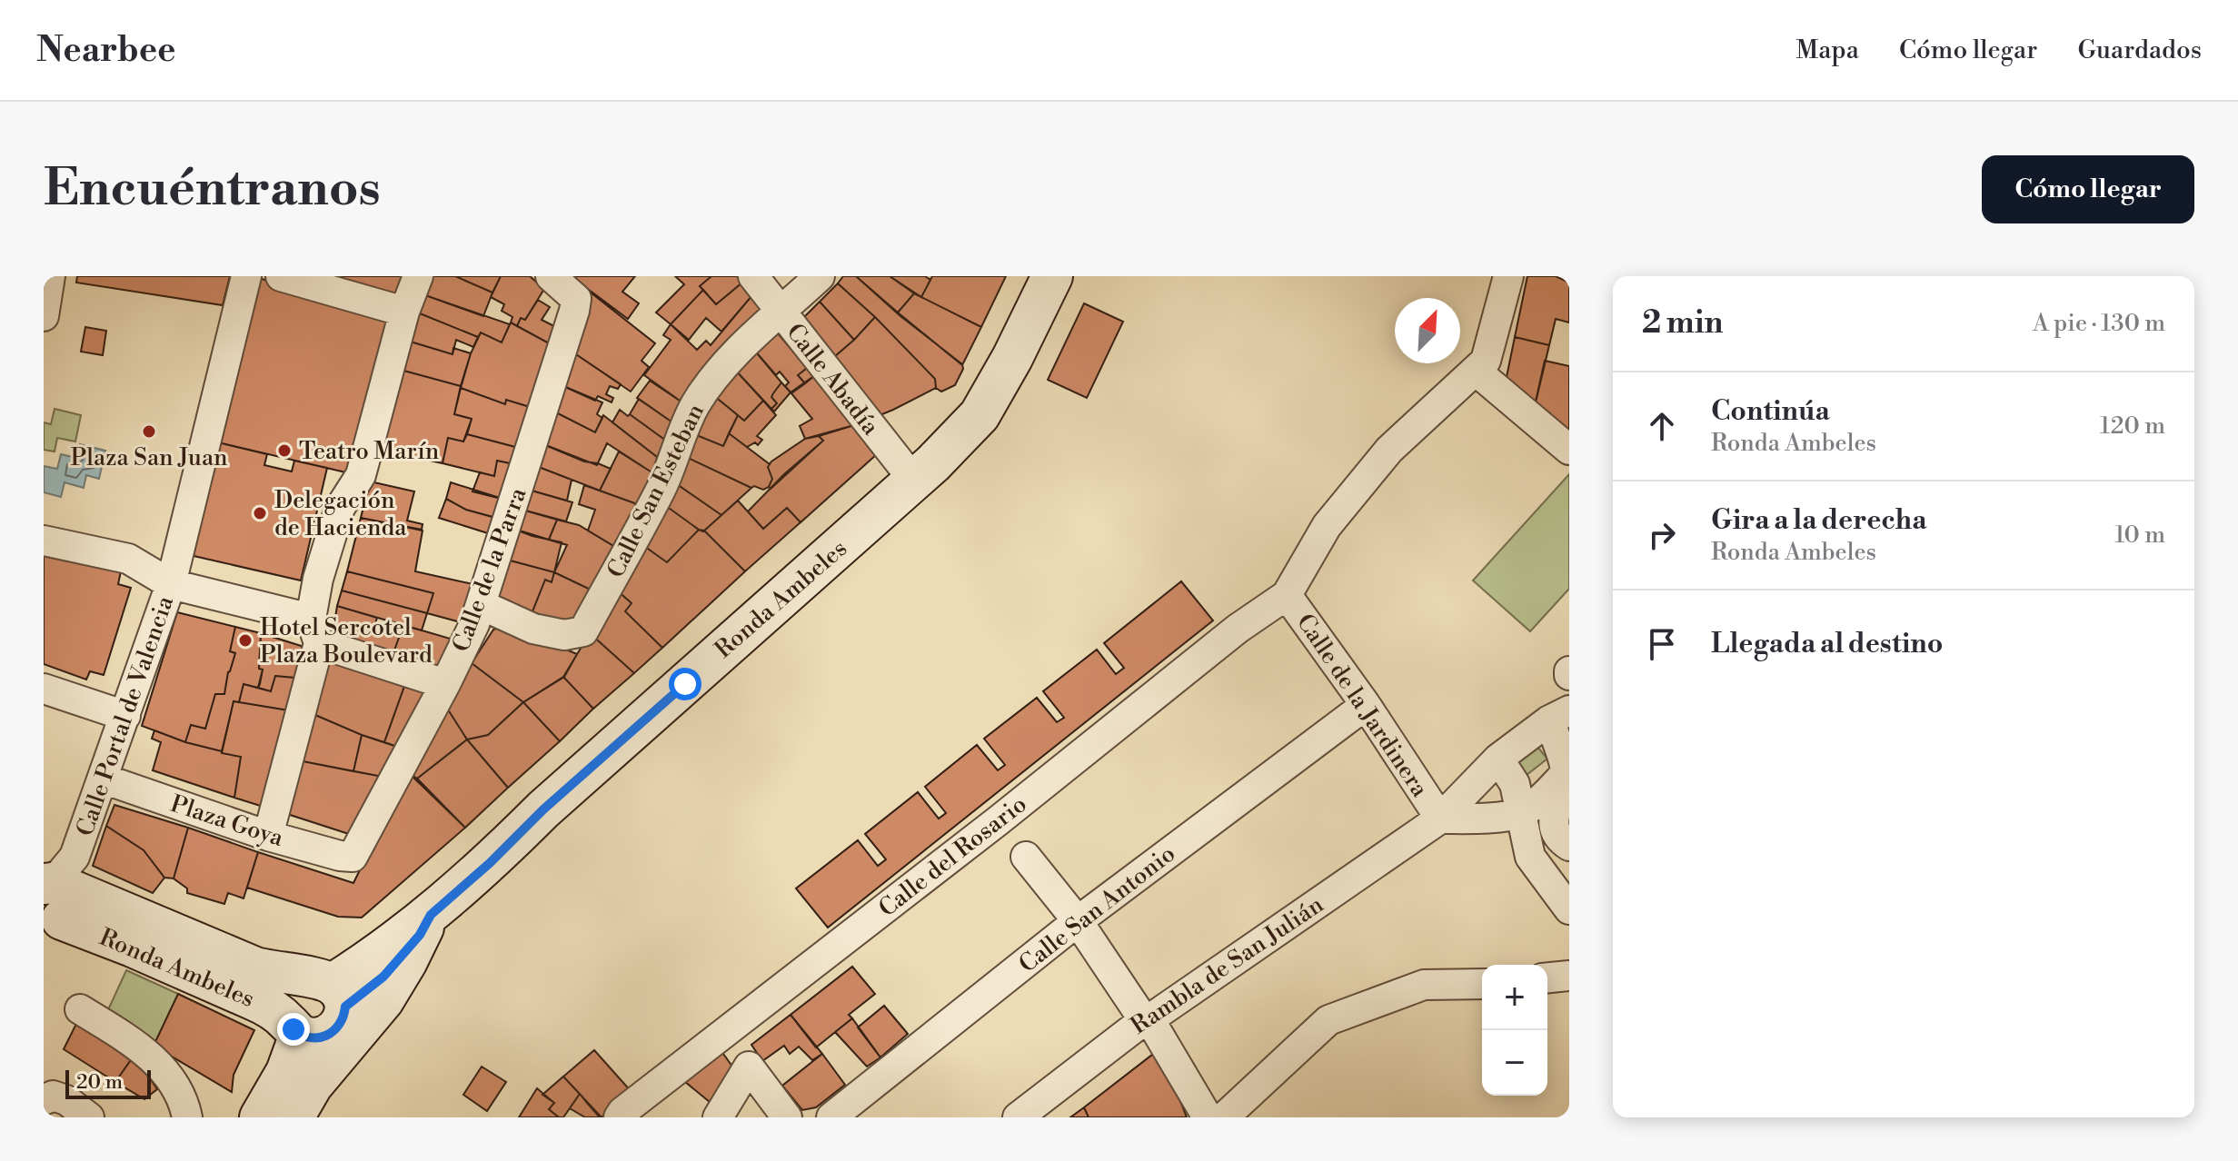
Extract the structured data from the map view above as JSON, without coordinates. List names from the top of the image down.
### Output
{
  "streets": {
    "main road": ["Ronda Ambeles"],
    "street": [
      "Calle Abadía",
      "Calle San Esteban",
      "Calle de la Parra",
      "Calle de la Jardinera",
      "Calle Portal de Valencia",
      "Plaza Goya",
      "Calle del Rosario",
      "Calle San Antonio",
      "Rambla de San Julián"
    ]
  },
  "crossings": [
    ["Calle Abadía", "Calle San Esteban"],
    ["Calle Abadía", "Ronda Ambeles"],
    ["Calle San Esteban", "Calle de la Parra"],
    ["Calle de la Parra", "Plaza Goya"],
    ["Ronda Ambeles", "Calle Portal de Valencia"],
    ["Calle de la Jardinera", "Calle del Rosario"],
    ["Calle de la Jardinera", "Calle San Antonio"],
    ["Calle de la Jardinera", "Rambla de San Julián"],
    ["Calle Portal de Valencia", "Plaza Goya"]
  ],
  "places": [
    "Plaza San Juan",
    "Teatro Marín",
    "Delegación de Hacienda",
    "Hotel Sercotel Plaza Boulevard"
  ],
  "scale_bar": "20 m",
  "north": "top right",
  "page": {
    "header": "Nearbee",
    "nav": ["Mapa", "Cómo llegar", "Guardados"],
    "buttons": "Cómo llegar",
    "title": "Encuéntranos",
    "heading": ["2 min", "A pie · 130 m"],
    "list": [
      ["Continúa", "Ronda Ambeles", "120 m"],
      ["Gira a la derecha", "Ronda Ambeles", "10 m"],
      "Llegada al destino"
    ],
    "map_buttons": ["+", "−"],
    "scale": "20 m"
  }
}
